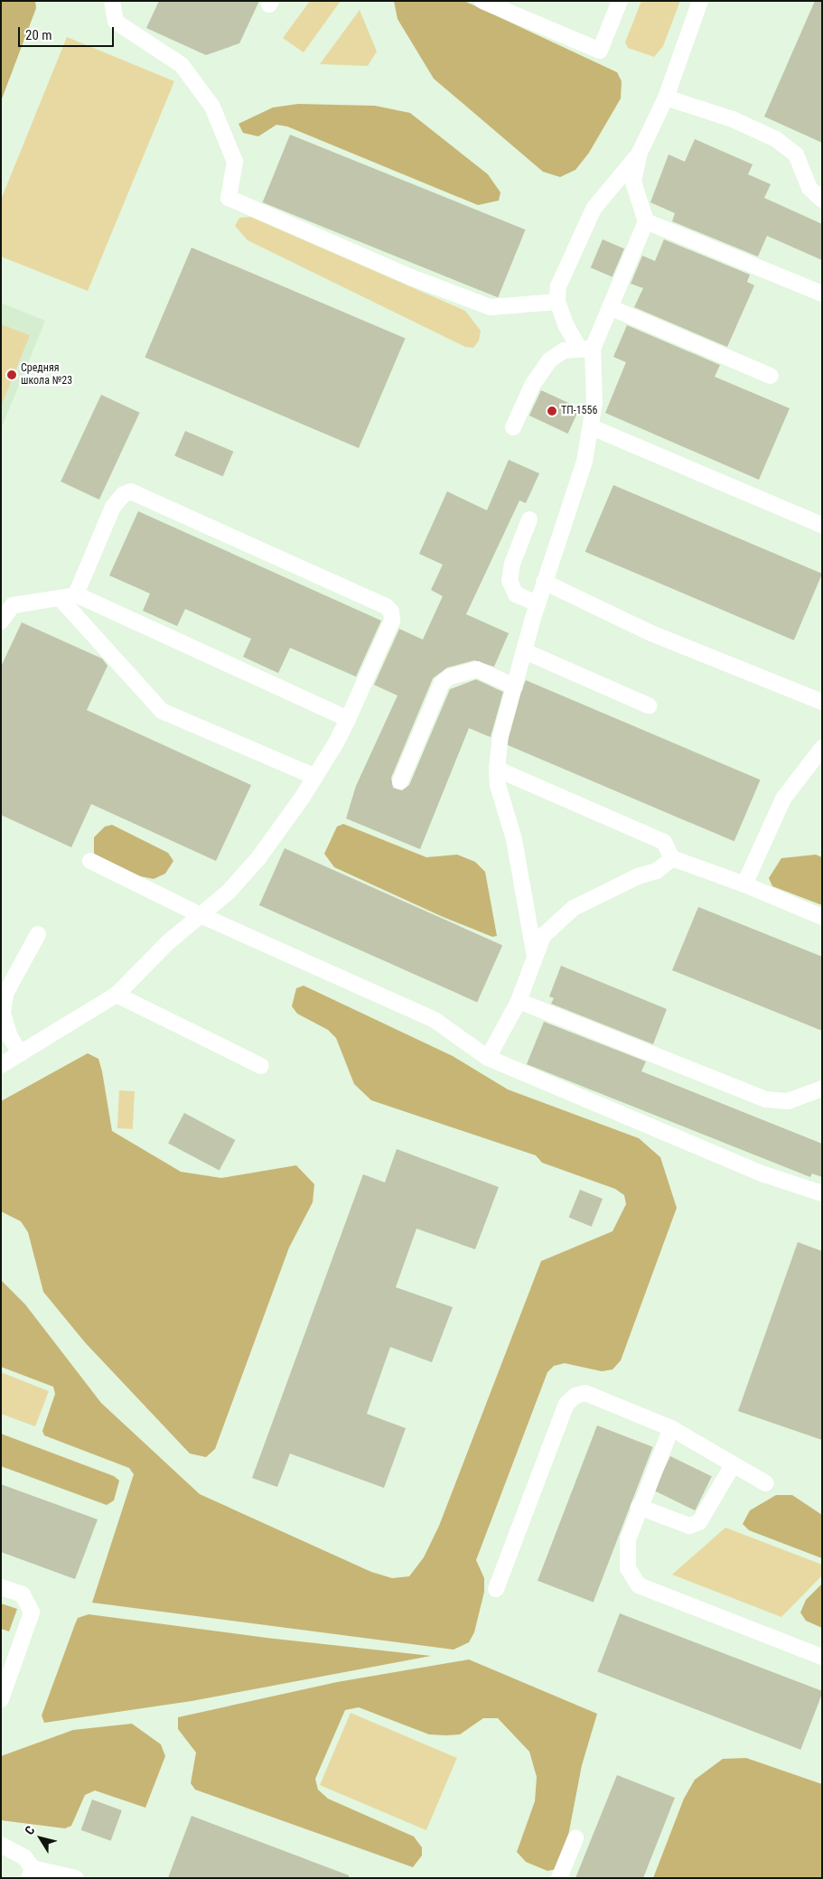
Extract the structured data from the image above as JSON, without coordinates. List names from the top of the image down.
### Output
{
  "places": ["Средняя школа №23", "ТП-1556"],
  "scale_bar": "20 m",
  "north": "top left"
}
